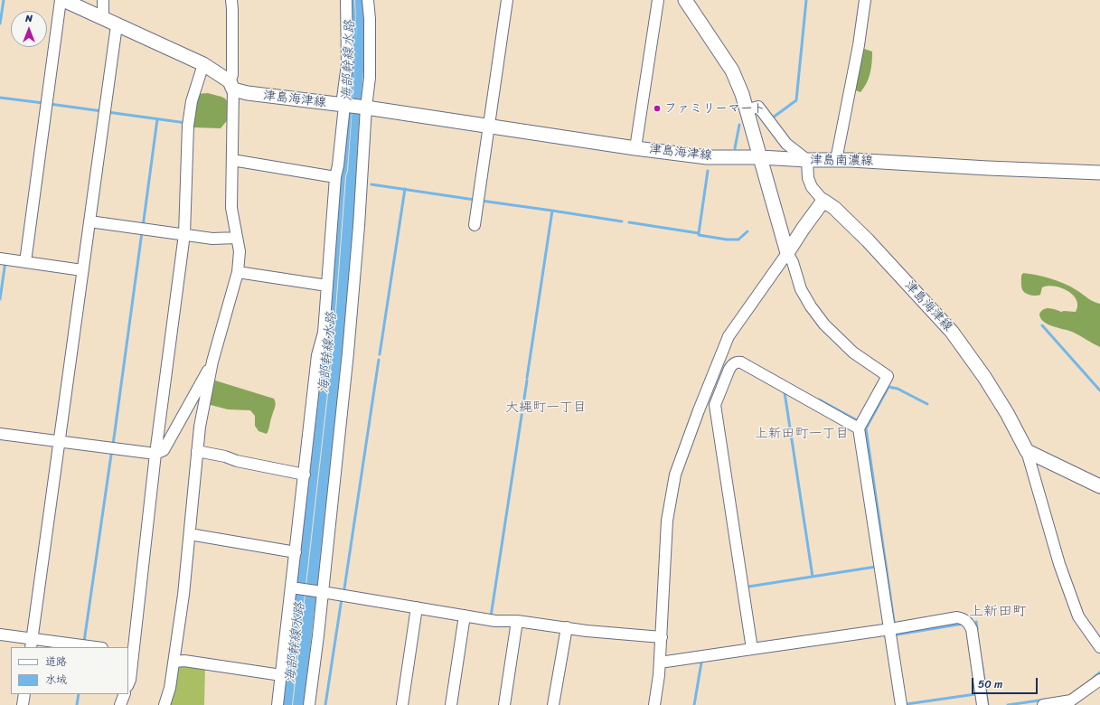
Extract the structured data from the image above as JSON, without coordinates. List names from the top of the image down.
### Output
{
  "streets": {
    "main road": ["津島海津線", "津島南濃線"]
  },
  "crossings": [
    ["津島海津線", "津島南濃線"]
  ],
  "districts": ["大縄町一丁目", "上新田町一丁目", "上新田町"],
  "water": ["海部幹線水路"],
  "places": ["ファミリーマート"],
  "legend": ["道路", "水域"],
  "scale_bar": "50 m",
  "north": "top"
}
